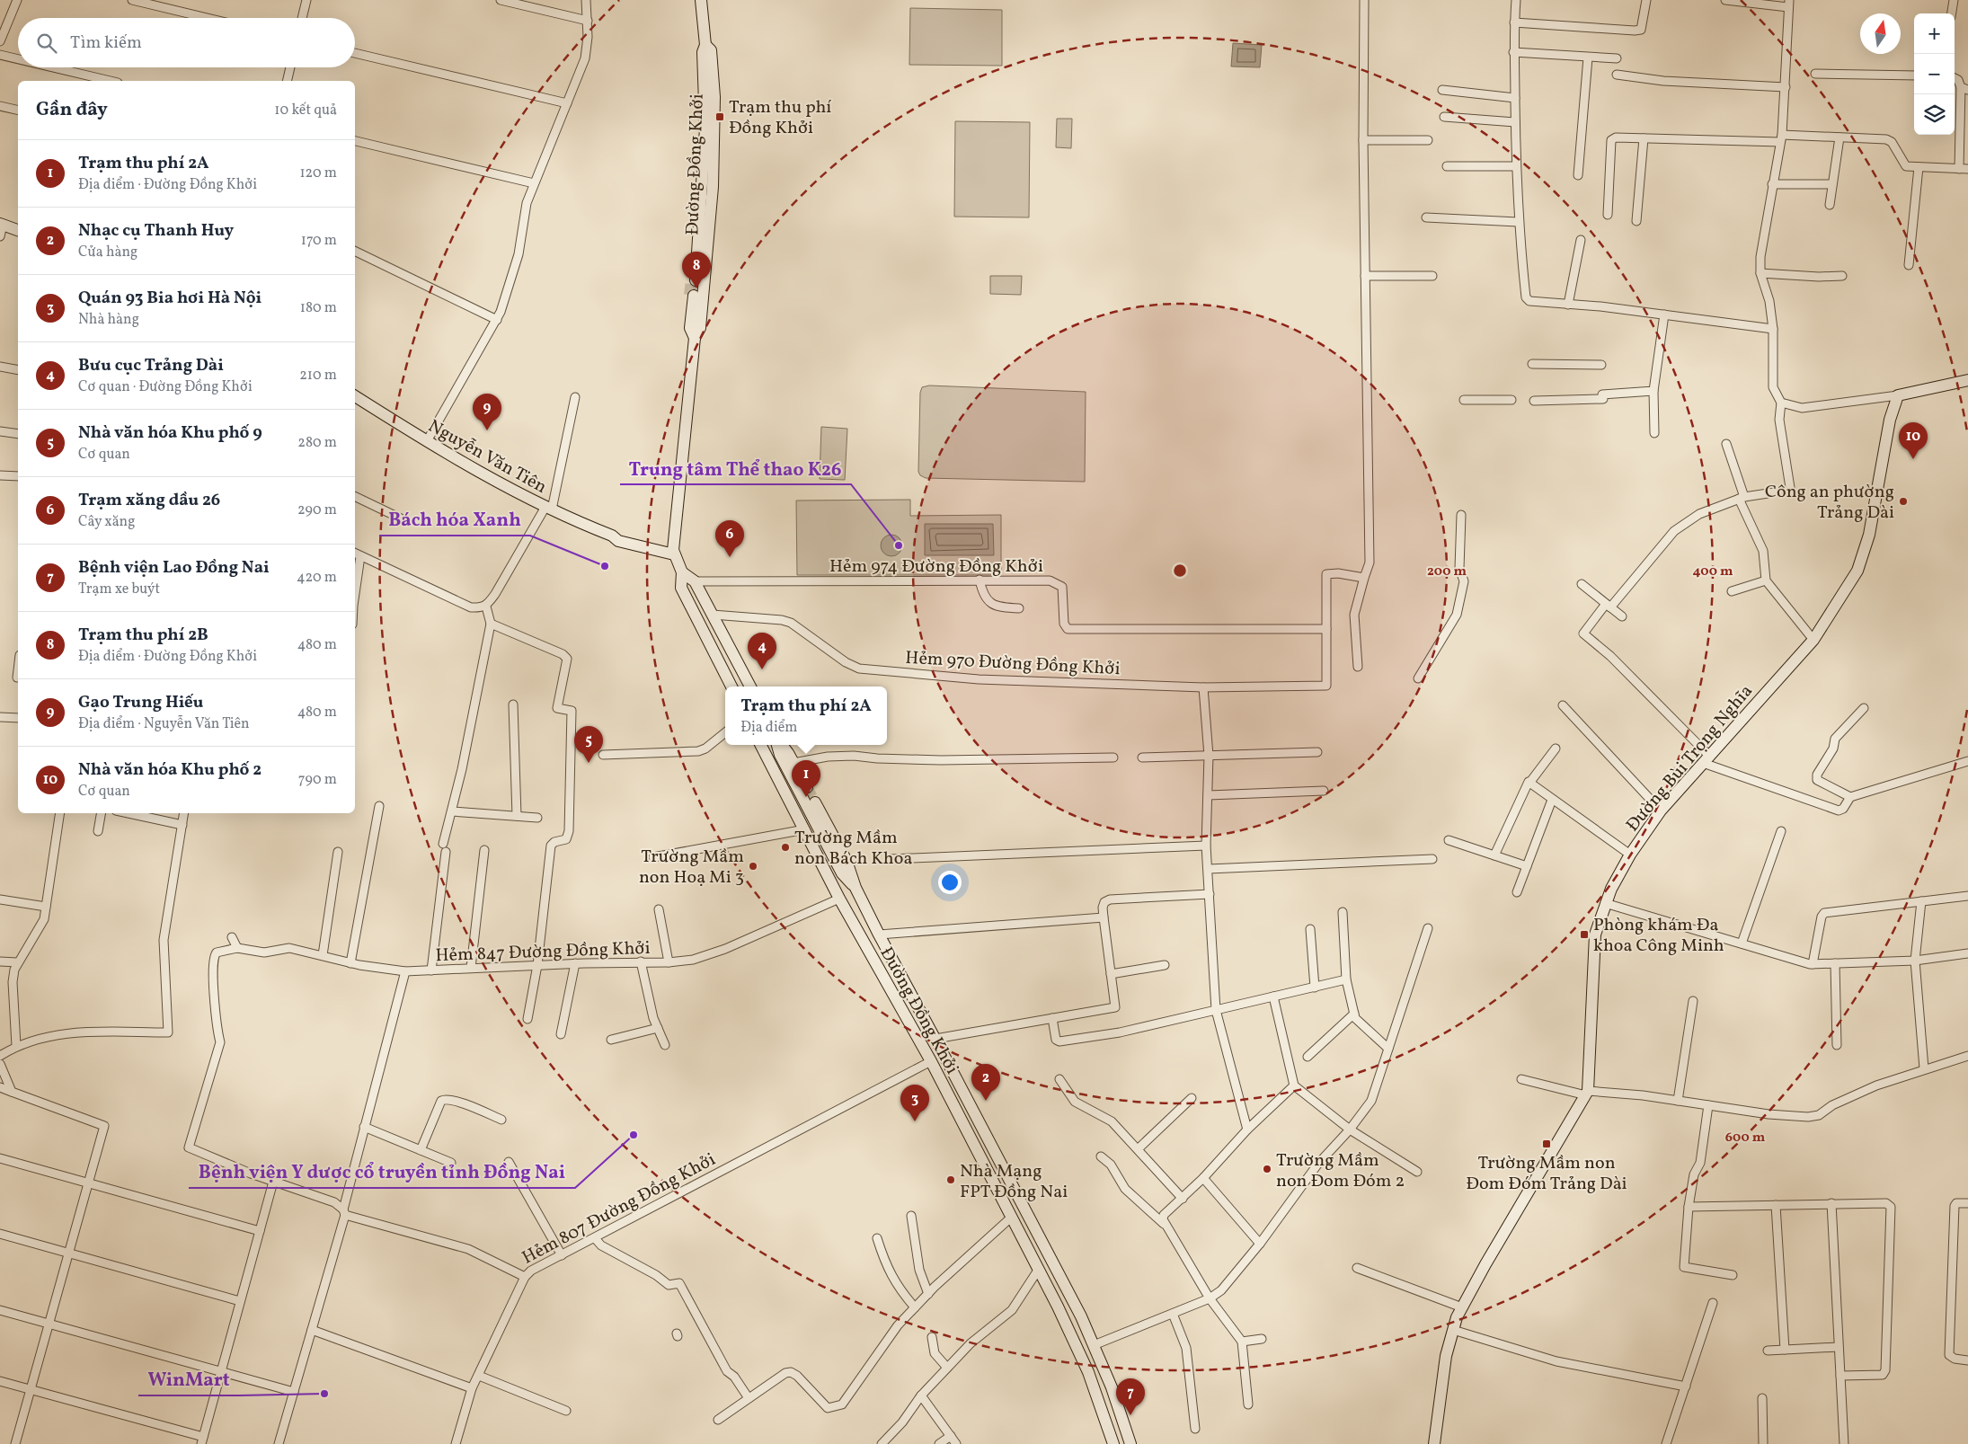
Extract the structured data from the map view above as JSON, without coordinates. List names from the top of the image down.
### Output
{
  "streets": {
    "main road": ["Đường Đồng Khởi", "Nguyễn Văn Tiên", "Đường Bùi Trọng Nghĩa"],
    "street": [
      "Hẻm 974 Đường Đồng Khởi",
      "Hẻm 970 Đường Đồng Khởi",
      "Hẻm 847 Đường Đồng Khởi",
      "Hẻm 807 Đường Đồng Khởi"
    ]
  },
  "crossings": [
    ["Đường Đồng Khởi", "Nguyễn Văn Tiên"],
    ["Đường Đồng Khởi", "Hẻm 847 Đường Đồng Khởi"],
    ["Đường Đồng Khởi", "Hẻm 807 Đường Đồng Khởi"],
    ["Hẻm 974 Đường Đồng Khởi", "Hẻm 970 Đường Đồng Khởi"],
    ["Hẻm 847 Đường Đồng Khởi", "Hẻm 807 Đường Đồng Khởi"]
  ],
  "places": {
    "transit": ["Trạm thu phí Đồng Khởi", "Phòng khám Đa khoa Công Minh", "Trường Mầm non Đom Đóm Trảng Dài"],
    "other": [
      "Công an phường Trảng Dài",
      "Trung tâm Thể thao K26",
      "Bách hóa Xanh",
      "Trường Mầm non Bách Khoa",
      "Trường Mầm non Hoạ Mi 3",
      "Bệnh viện Y dược cổ truyền tỉnh Đồng Nai",
      "Trường Mầm non Đom Đóm 2",
      "Nhà Mạng FPT Đồng Nai",
      "WinMart"
    ]
  },
  "north": "top",
  "page": {
    "map_buttons": ["+", "−"],
    "search": "Tìm kiếm",
    "heading": ["Gần đây", "10 kết quả"],
    "list": [
      {
        "mark": "1",
        "name": "Trạm thu phí 2A",
        "note": "Địa điểm · Đường Đồng Khởi",
        "value": "120 m"
      },
      {
        "mark": "2",
        "name": "Nhạc cụ Thanh Huy",
        "note": "Cửa hàng",
        "value": "170 m"
      },
      {
        "mark": "3",
        "name": "Quán 93 Bia hơi Hà Nội",
        "note": "Nhà hàng",
        "value": "180 m"
      },
      {
        "mark": "4",
        "name": "Bưu cục Trảng Dài",
        "note": "Cơ quan · Đường Đồng Khởi",
        "value": "210 m"
      },
      {
        "mark": "5",
        "name": "Nhà văn hóa Khu phố 9",
        "note": "Cơ quan",
        "value": "280 m"
      },
      {
        "mark": "6",
        "name": "Trạm xăng dầu 26",
        "note": "Cây xăng",
        "value": "290 m"
      },
      {
        "mark": "7",
        "name": "Bệnh viện Lao Đồng Nai",
        "note": "Trạm xe buýt",
        "value": "420 m"
      },
      {
        "mark": "8",
        "name": "Trạm thu phí 2B",
        "note": "Địa điểm · Đường Đồng Khởi",
        "value": "480 m"
      },
      {
        "mark": "9",
        "name": "Gạo Trung Hiếu",
        "note": "Địa điểm · Nguyễn Văn Tiên",
        "value": "480 m"
      },
      {
        "mark": "10",
        "name": "Nhà văn hóa Khu phố 2",
        "note": "Cơ quan",
        "value": "790 m"
      }
    ],
    "pins": [
      "8",
      "9",
      "10",
      "6",
      "4",
      "5",
      "1",
      "2",
      "3",
      "7"
    ],
    "popup": ["Trạm thu phí 2A", "Địa điểm"]
  },
  "rings": ["200 m", "400 m", "600 m"]
}
